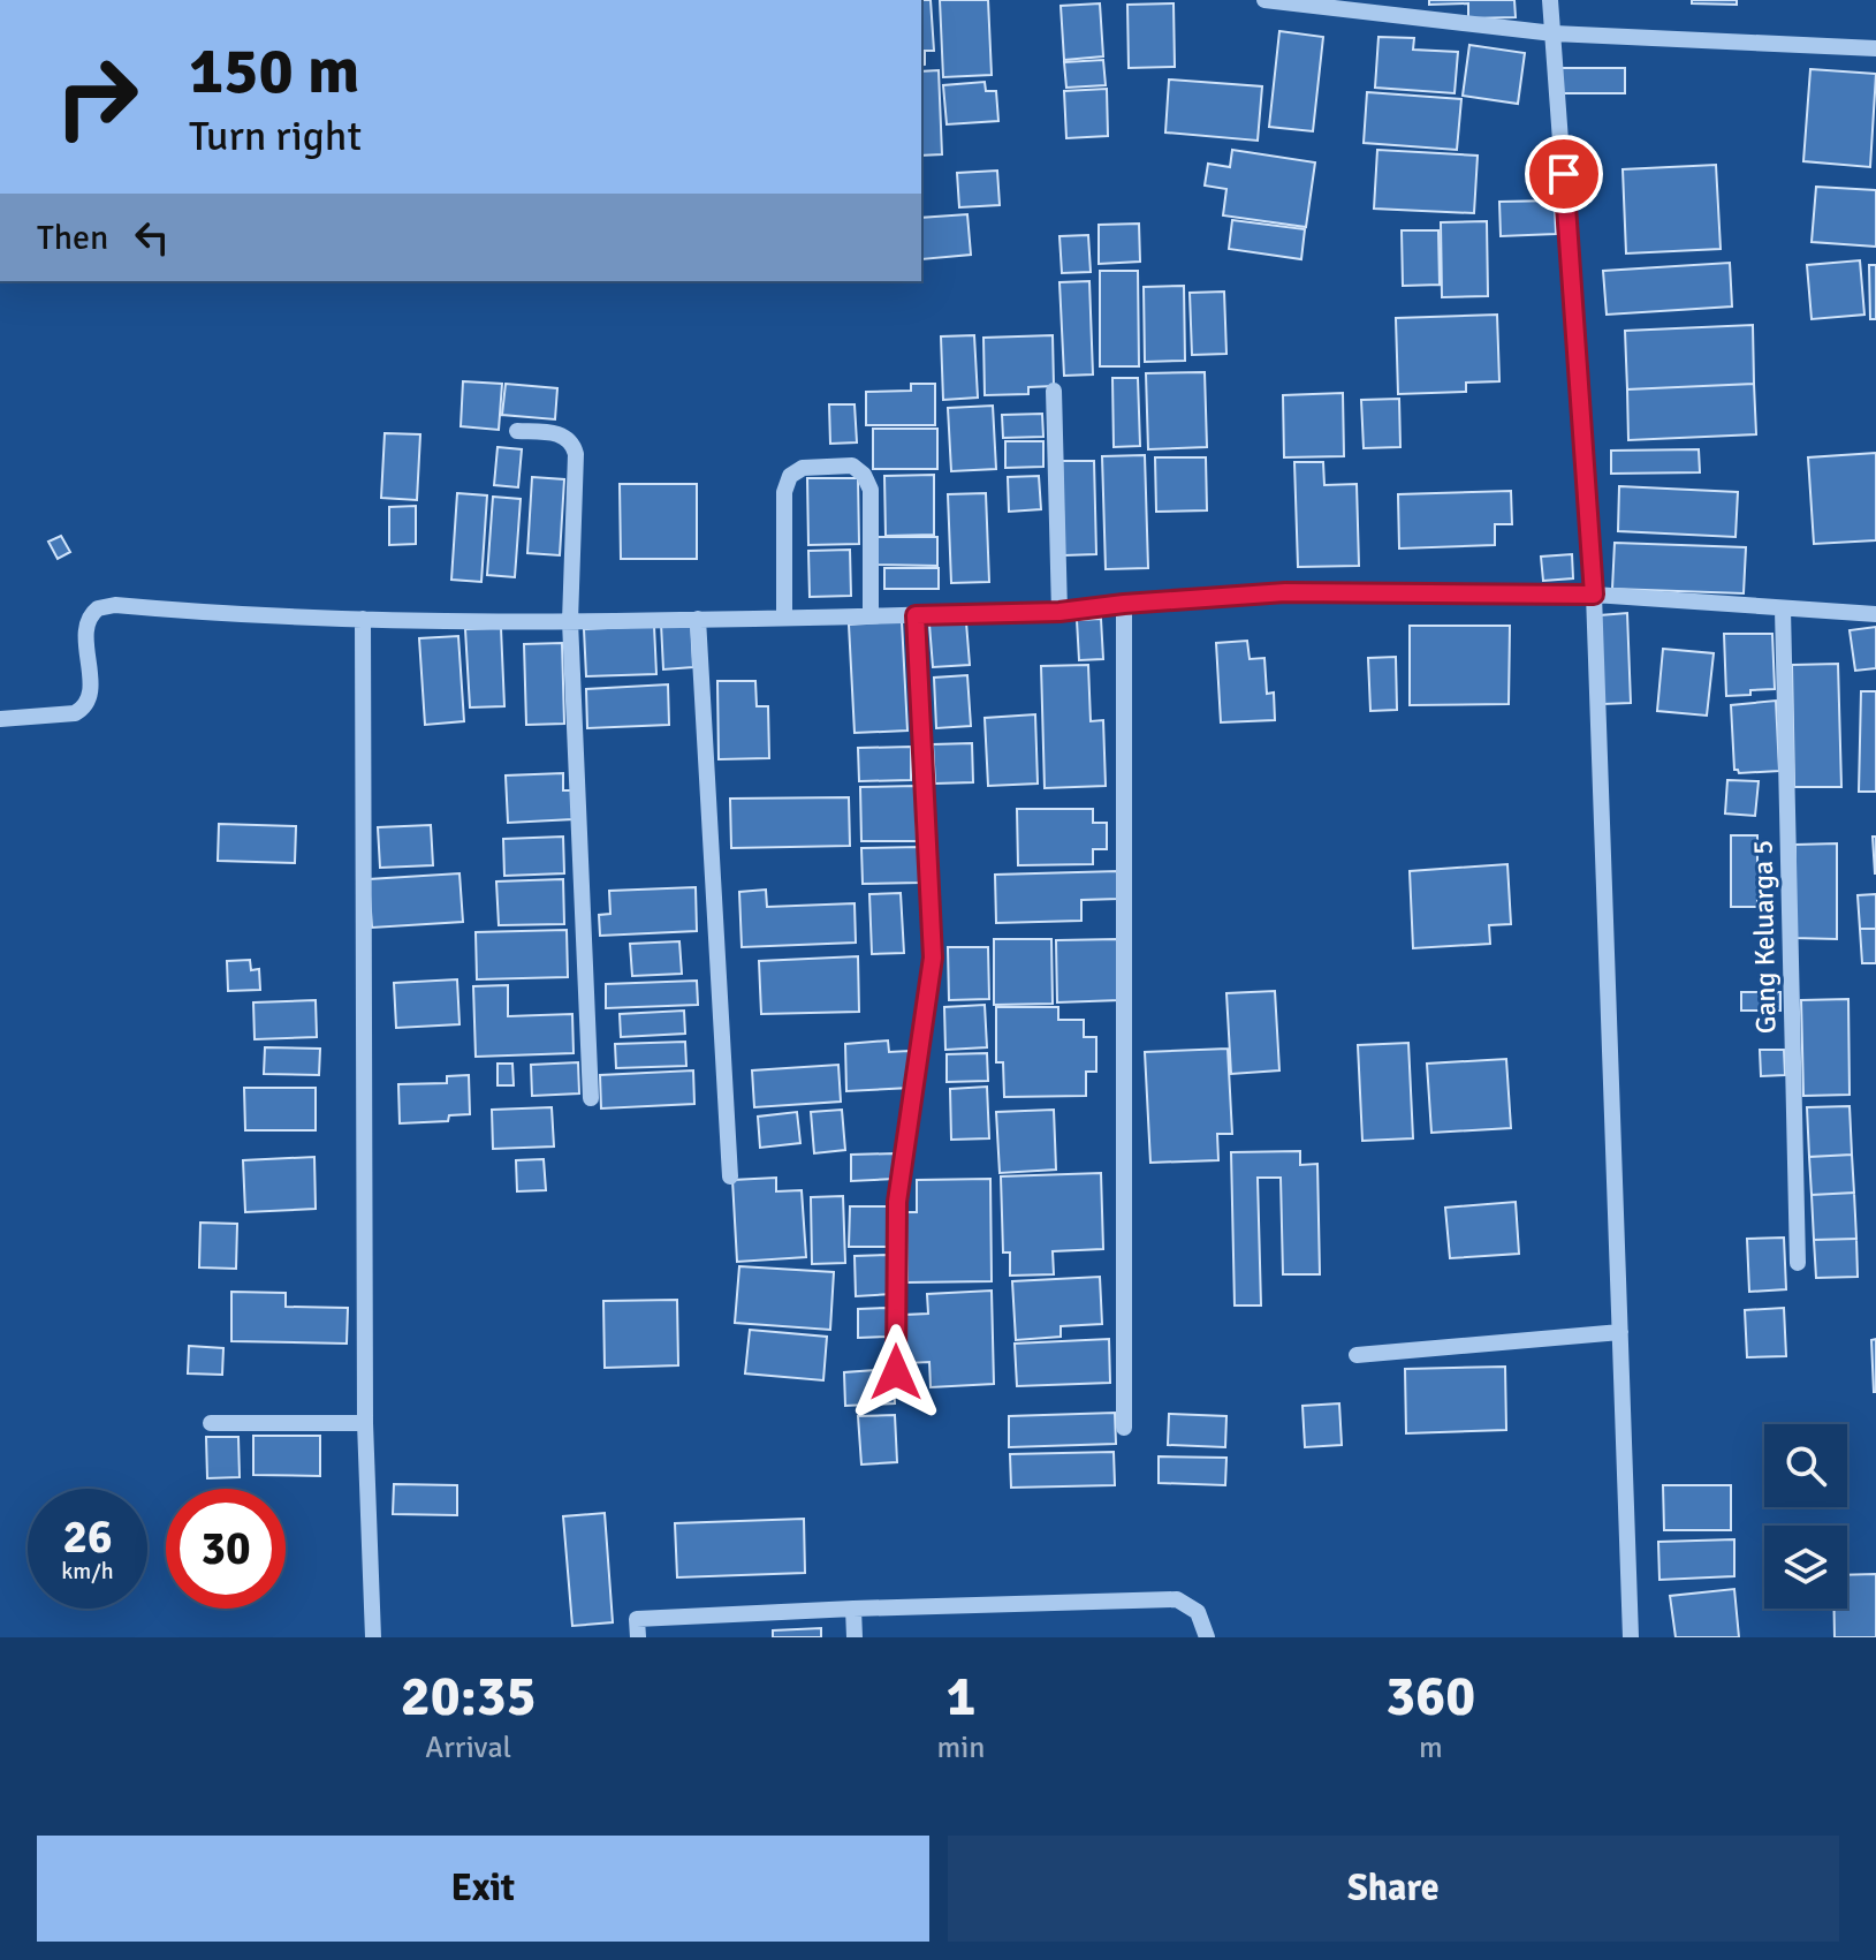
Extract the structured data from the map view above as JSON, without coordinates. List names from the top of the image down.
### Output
{
  "streets": {
    "street": ["Gang Keluarga 5"]
  },
  "page": {
    "turn": ["150 m", "Turn right"],
    "then": "Then",
    "speed": "26 km/h",
    "limit": "30",
    "eta": [
      "20:35",
      "Arrival",
      "1",
      "min",
      "360",
      "m"
    ],
    "buttons": ["Exit", "Share"]
  }
}
